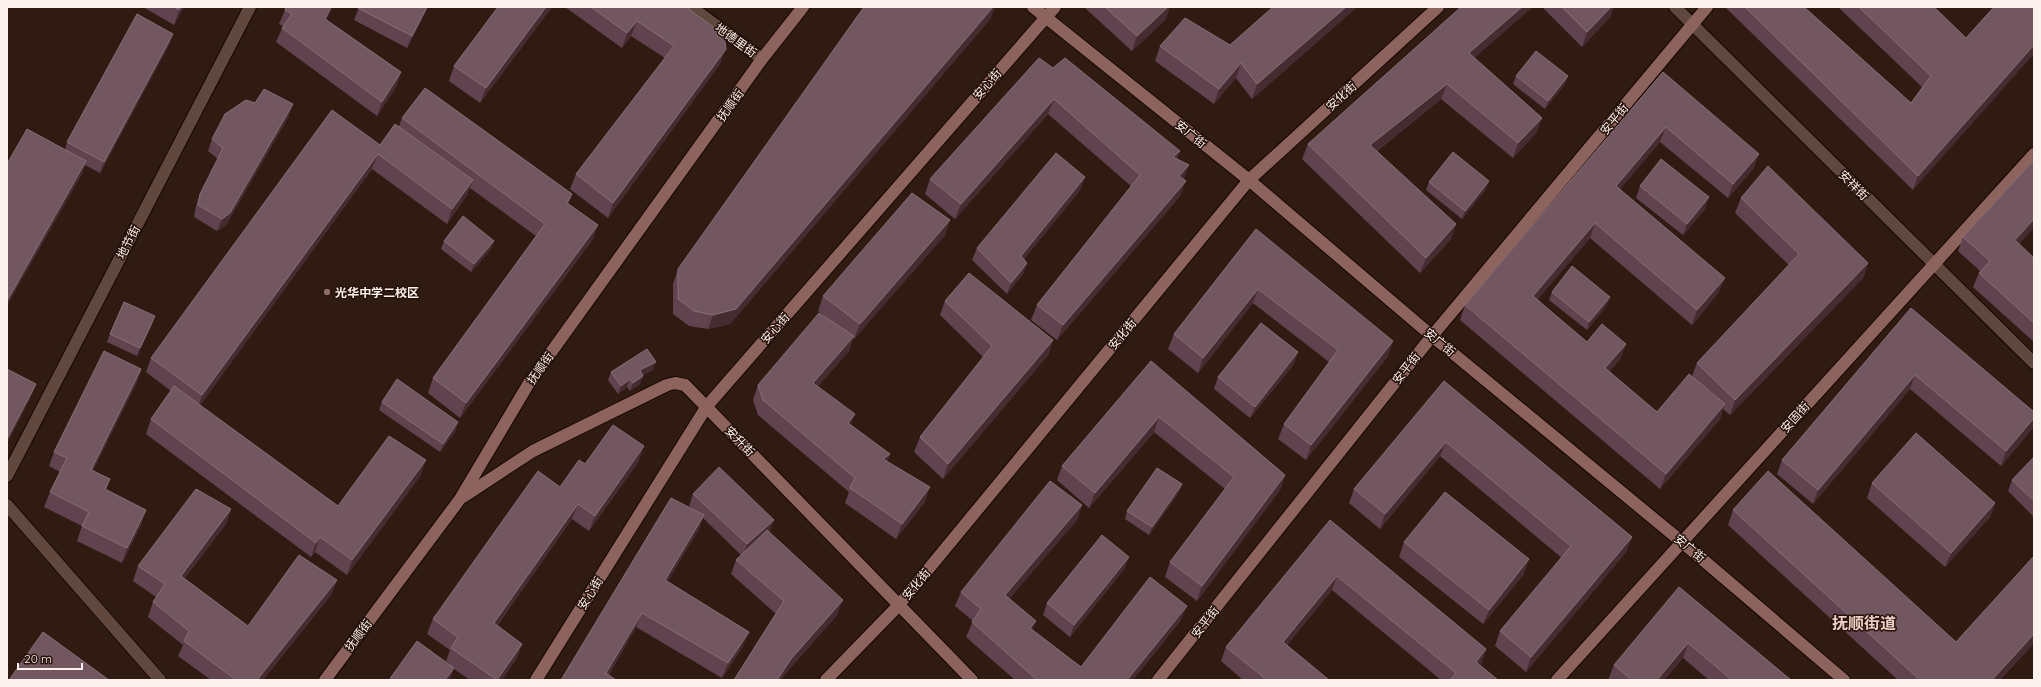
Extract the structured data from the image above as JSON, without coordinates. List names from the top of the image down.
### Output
{
  "streets": {
    "street": [
      "地德里街",
      "安心街",
      "安化街",
      "抚顺街",
      "安平街",
      "安广街",
      "安祥街",
      "地节街",
      "安固街",
      "安升街"
    ]
  },
  "crossings": [
    ["地德里街", "抚顺街"],
    ["安心街", "安广街"],
    ["安心街", "安升街"],
    ["安化街", "安广街"],
    ["安化街", "安升街"],
    ["抚顺街", "安升街"],
    ["安平街", "安广街"],
    ["安平街", "安祥街"],
    ["安广街", "安固街"],
    ["安祥街", "安固街"]
  ],
  "districts": ["抚顺街道"],
  "places": ["光华中学二校区"],
  "scale_bar": "20 m"
}
